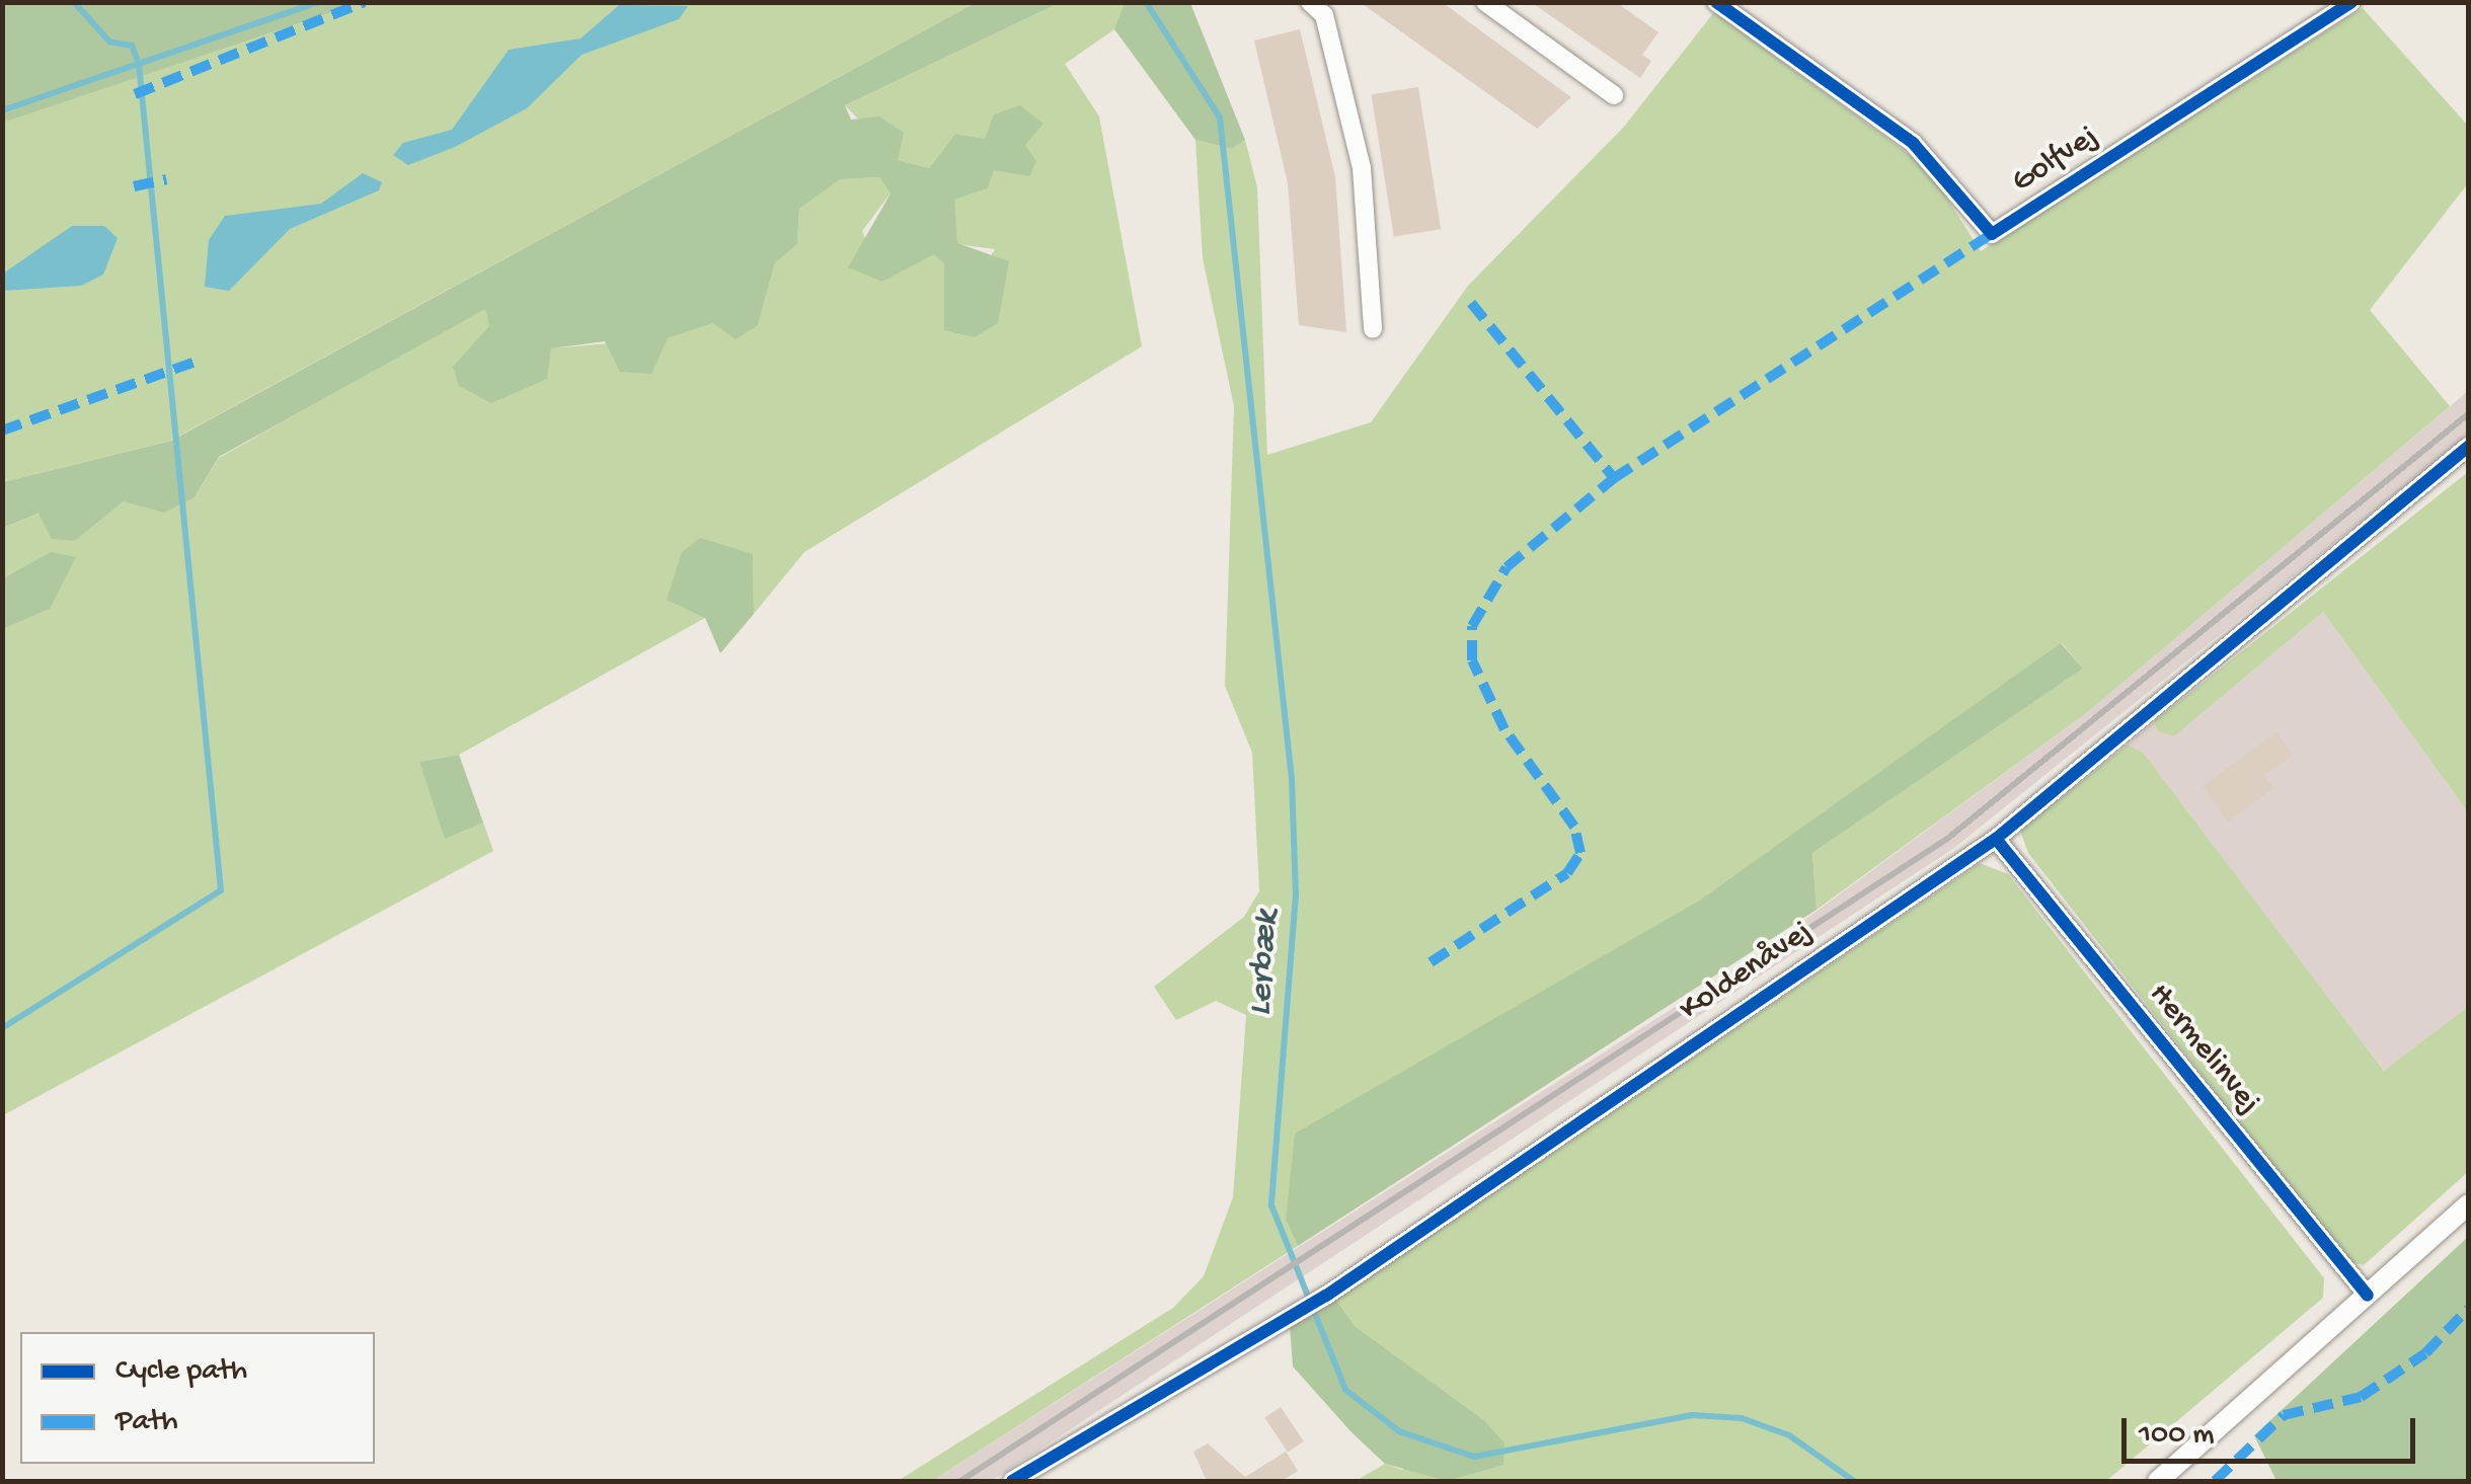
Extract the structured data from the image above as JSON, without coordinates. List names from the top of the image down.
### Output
{
  "streets": {
    "street": ["Golfvej", "Koldenåvej", "Hermelinvej"]
  },
  "crossings": [
    ["Koldenåvej", "Hermelinvej"]
  ],
  "water": ["Lerbæk"],
  "legend": ["Cycle path", "Path"],
  "scale_bar": "100 m"
}
